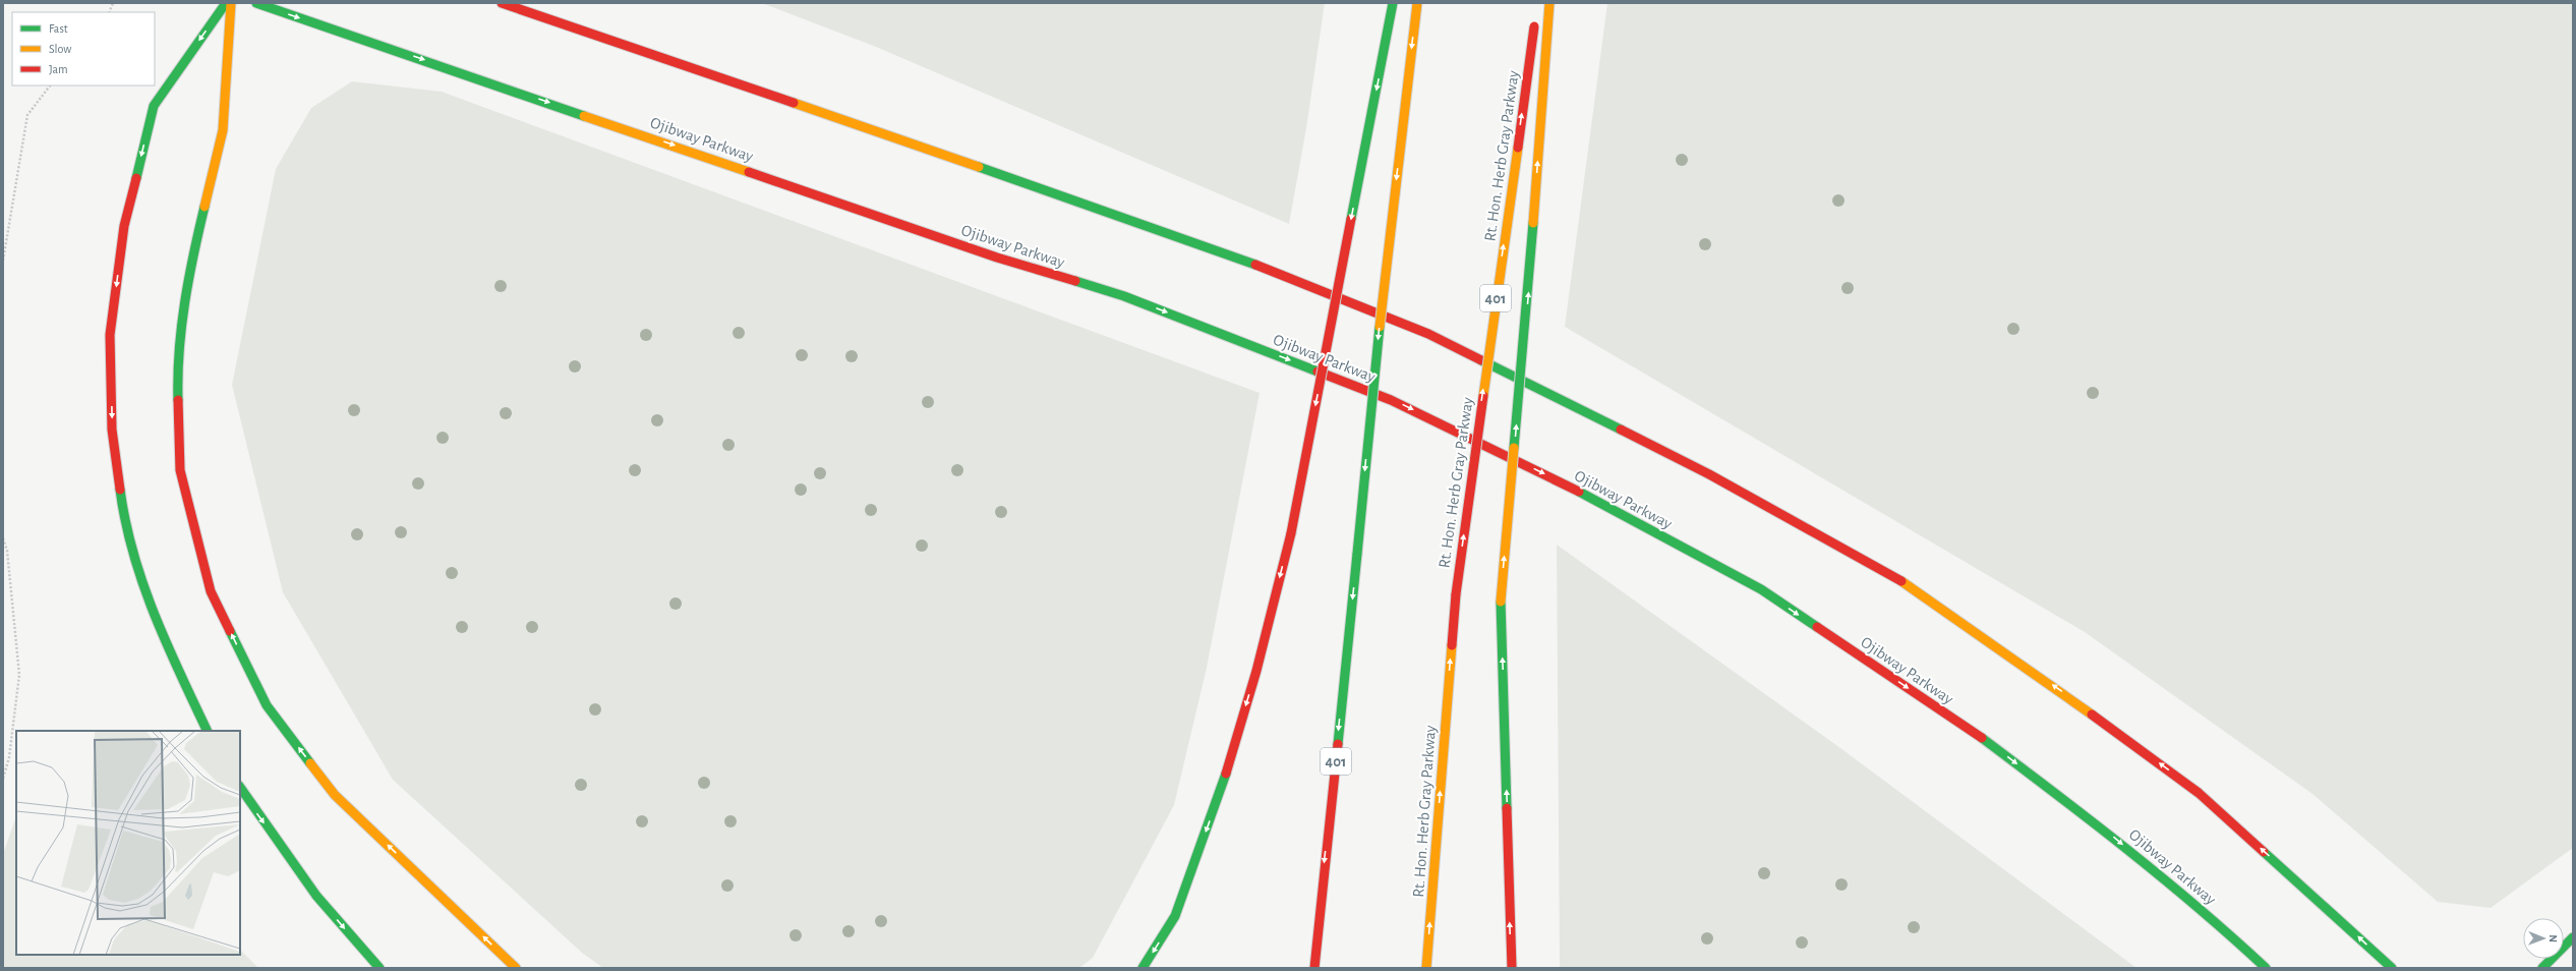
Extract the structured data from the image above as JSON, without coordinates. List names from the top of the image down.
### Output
{
  "streets": {
    "main road": ["Ojibway Parkway", "Rt. Hon. Herb Gray Parkway", "401"]
  },
  "legend": ["Fast", "Slow", "Jam"],
  "north": "right"
}
